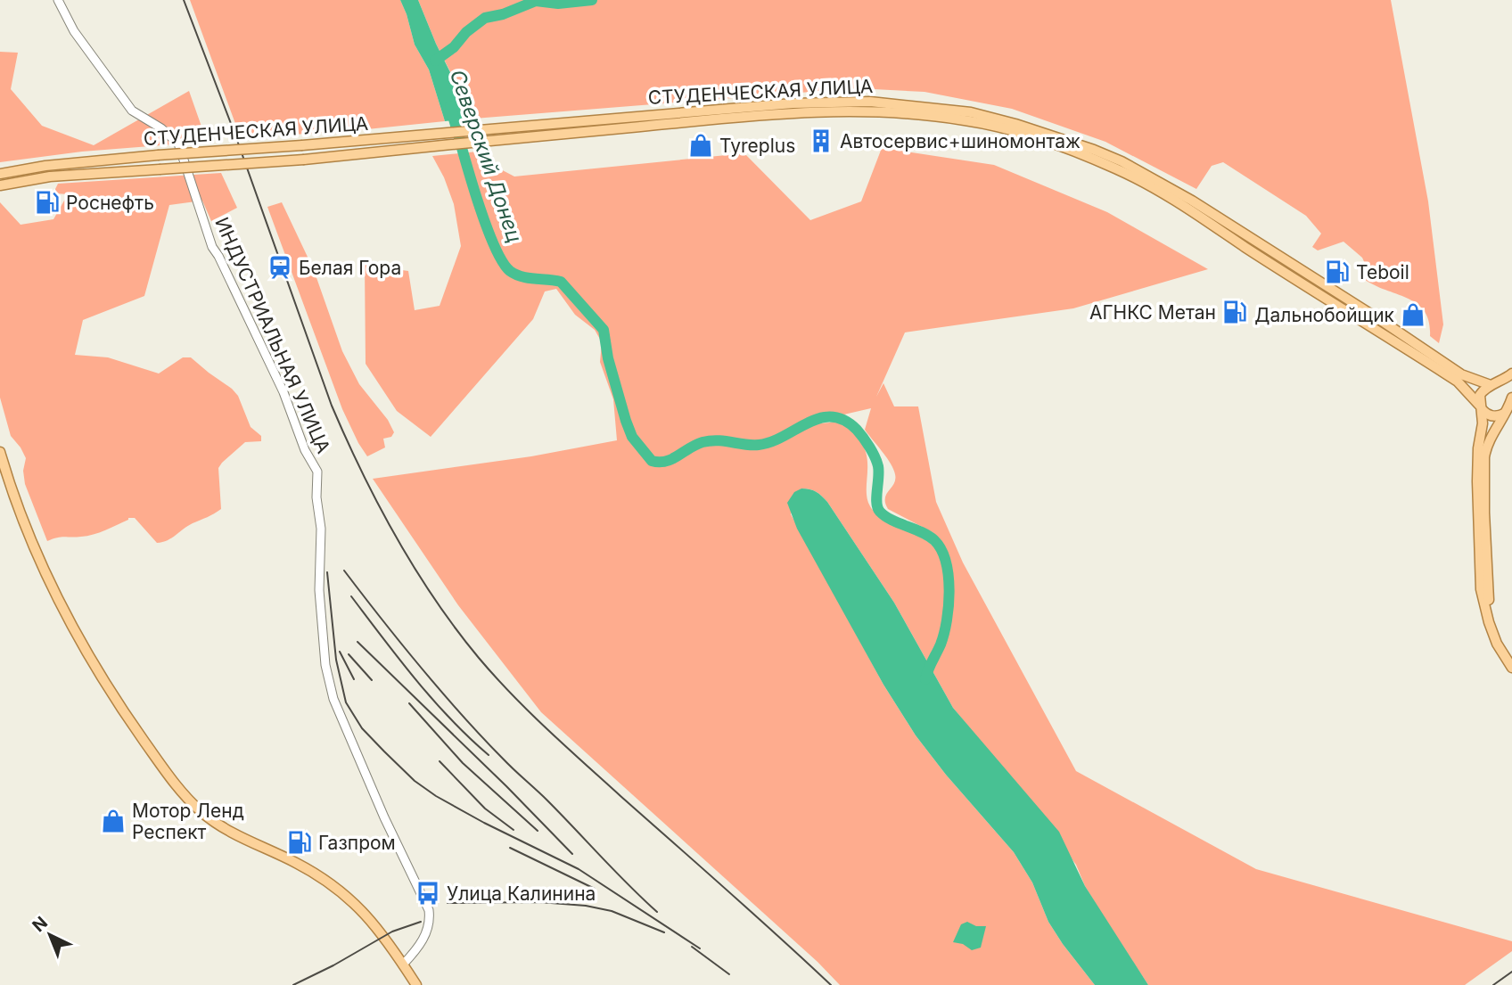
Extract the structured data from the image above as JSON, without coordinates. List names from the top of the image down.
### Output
{
  "streets": {
    "main road": ["СТУДЕНЧЕСКАЯ УЛИЦА"],
    "street": ["ИНДУСТРИАЛЬНАЯ УЛИЦА"]
  },
  "water": ["Северский Донец"],
  "places": {
    "building": ["Автосервис+шиномонтаж"],
    "shop": ["Tyreplus", "Дальнобойщик", "Мотор Ленд Респект"],
    "fuel station": [
      "Роснефть",
      "Teboil",
      "АГНКС Метан",
      "Газпром"
    ],
    "station": ["Белая Гора"],
    "bus stop": ["Улица Калинина"]
  },
  "north": "top left"
}
